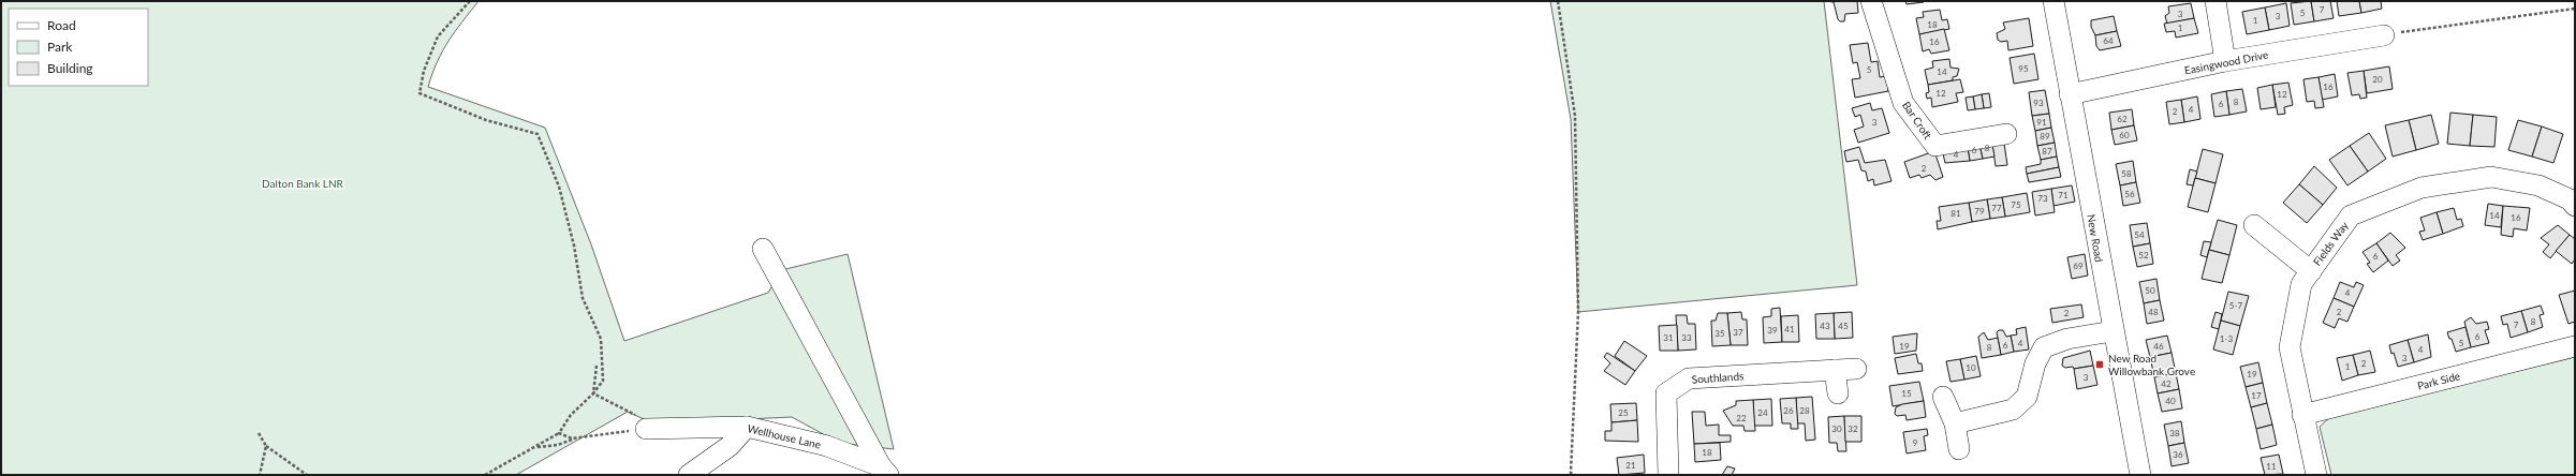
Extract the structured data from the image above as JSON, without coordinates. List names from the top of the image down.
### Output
{
  "streets": {
    "street": [
      "Easingwood Drive",
      "Bar Croft",
      "New Road",
      "Fields Way",
      "Southlands",
      "Park Side",
      "Wellhouse Lane"
    ]
  },
  "crossings": [
    ["Easingwood Drive", "New Road"],
    ["Fields Way", "Park Side"]
  ],
  "parks": ["Dalton Bank LNR"],
  "places": {
    "transit": ["New Road Willowbank Grove"]
  },
  "house_numbers": [
    "7",
    "5",
    "3",
    "3",
    "1",
    "18",
    "1",
    "64",
    "16",
    "95",
    "5",
    "14",
    "20",
    "16",
    "12",
    "12",
    "8",
    "93",
    "6",
    "4",
    "2",
    "62",
    "3",
    "91",
    "60",
    "89",
    "8",
    "6",
    "87",
    "4",
    "2",
    "58",
    "56",
    "71",
    "73",
    "75",
    "77",
    "79",
    "81",
    "14",
    "16",
    "54",
    "52",
    "6",
    "69",
    "50",
    "4",
    "5-7",
    "48",
    "2",
    "2",
    "8",
    "7",
    "43",
    "45",
    "41",
    "39",
    "37",
    "35",
    "6",
    "31",
    "33",
    "1-3",
    "4",
    "5",
    "6",
    "19",
    "46",
    "8",
    "4",
    "3",
    "2",
    "1",
    "10",
    "19",
    "3",
    "42",
    "15",
    "17",
    "40",
    "26",
    "28",
    "25",
    "24",
    "22",
    "30",
    "32",
    "38",
    "9",
    "18",
    "36",
    "21",
    "11"
  ],
  "legend": ["Road", "Park", "Building"]
}
